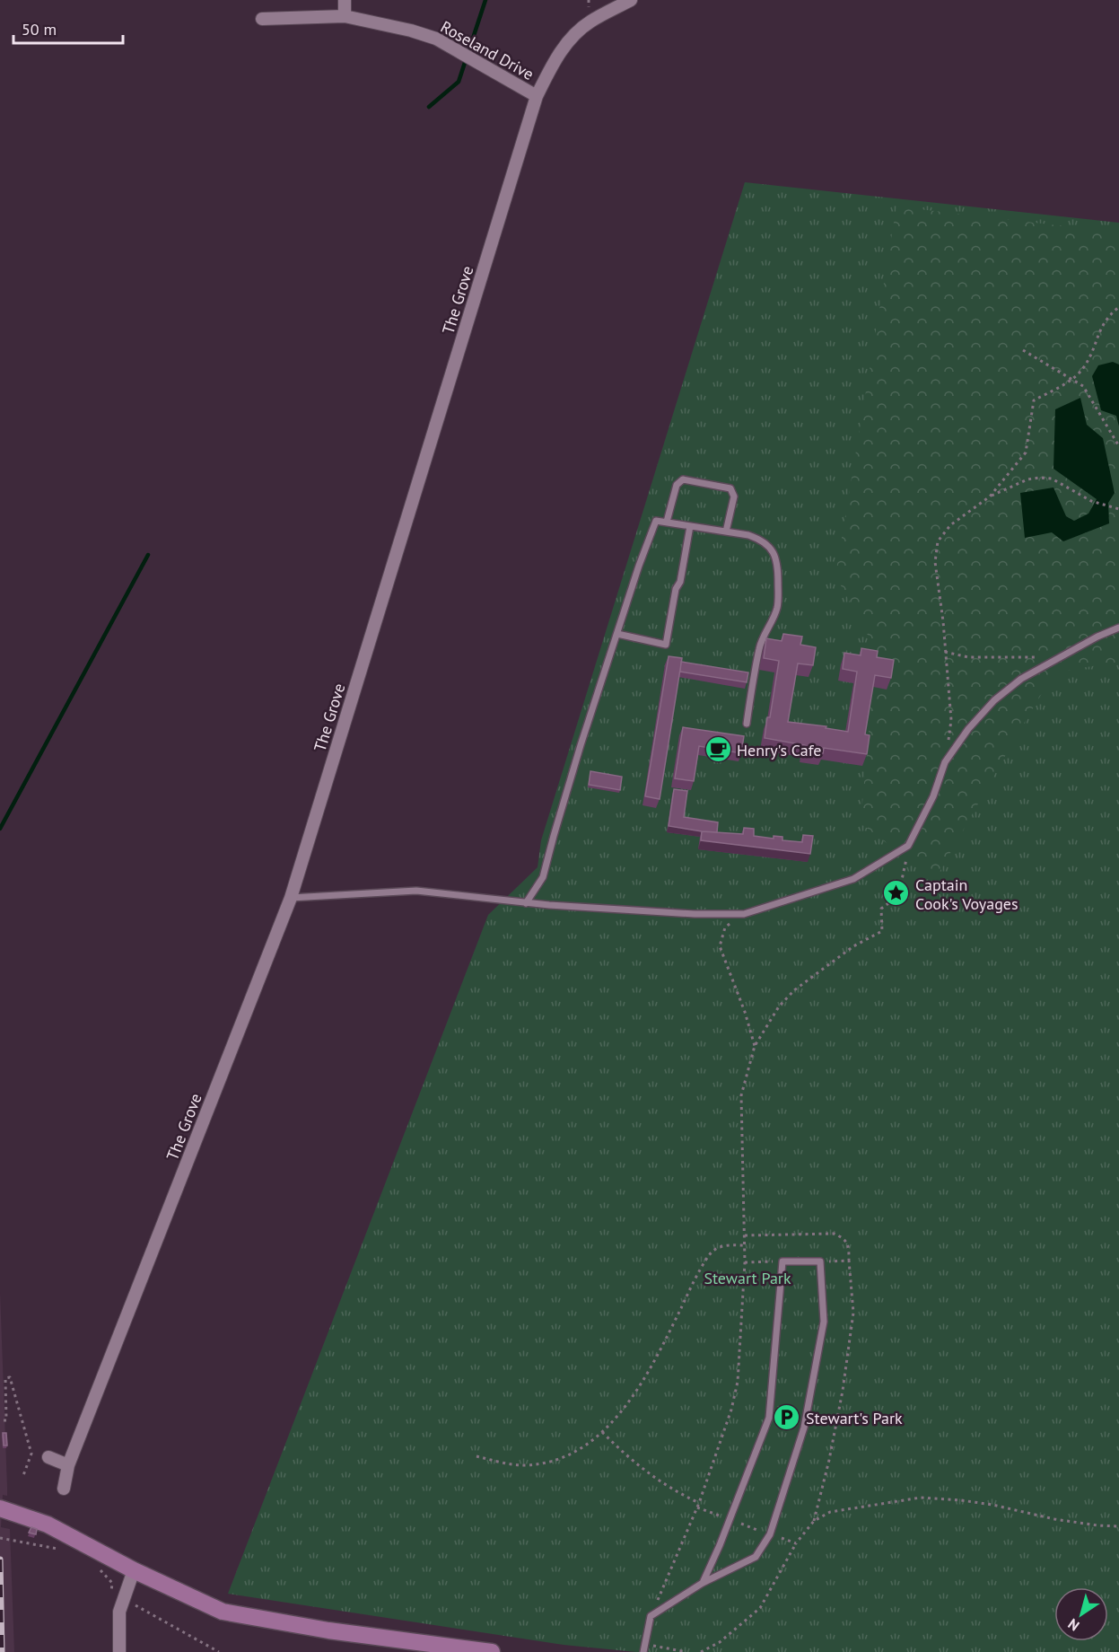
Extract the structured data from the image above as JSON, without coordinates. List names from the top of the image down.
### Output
{
  "streets": {
    "street": ["Roseland Drive", "The Grove"]
  },
  "crossings": [
    ["Roseland Drive", "The Grove"]
  ],
  "parks": ["Stewart Park"],
  "places": {
    "cafe": ["Henry's Cafe"],
    "place": ["Captain Cook's Voyages"],
    "parking": ["Stewart's Park"]
  },
  "scale_bar": "50 m",
  "north": "bottom left"
}
